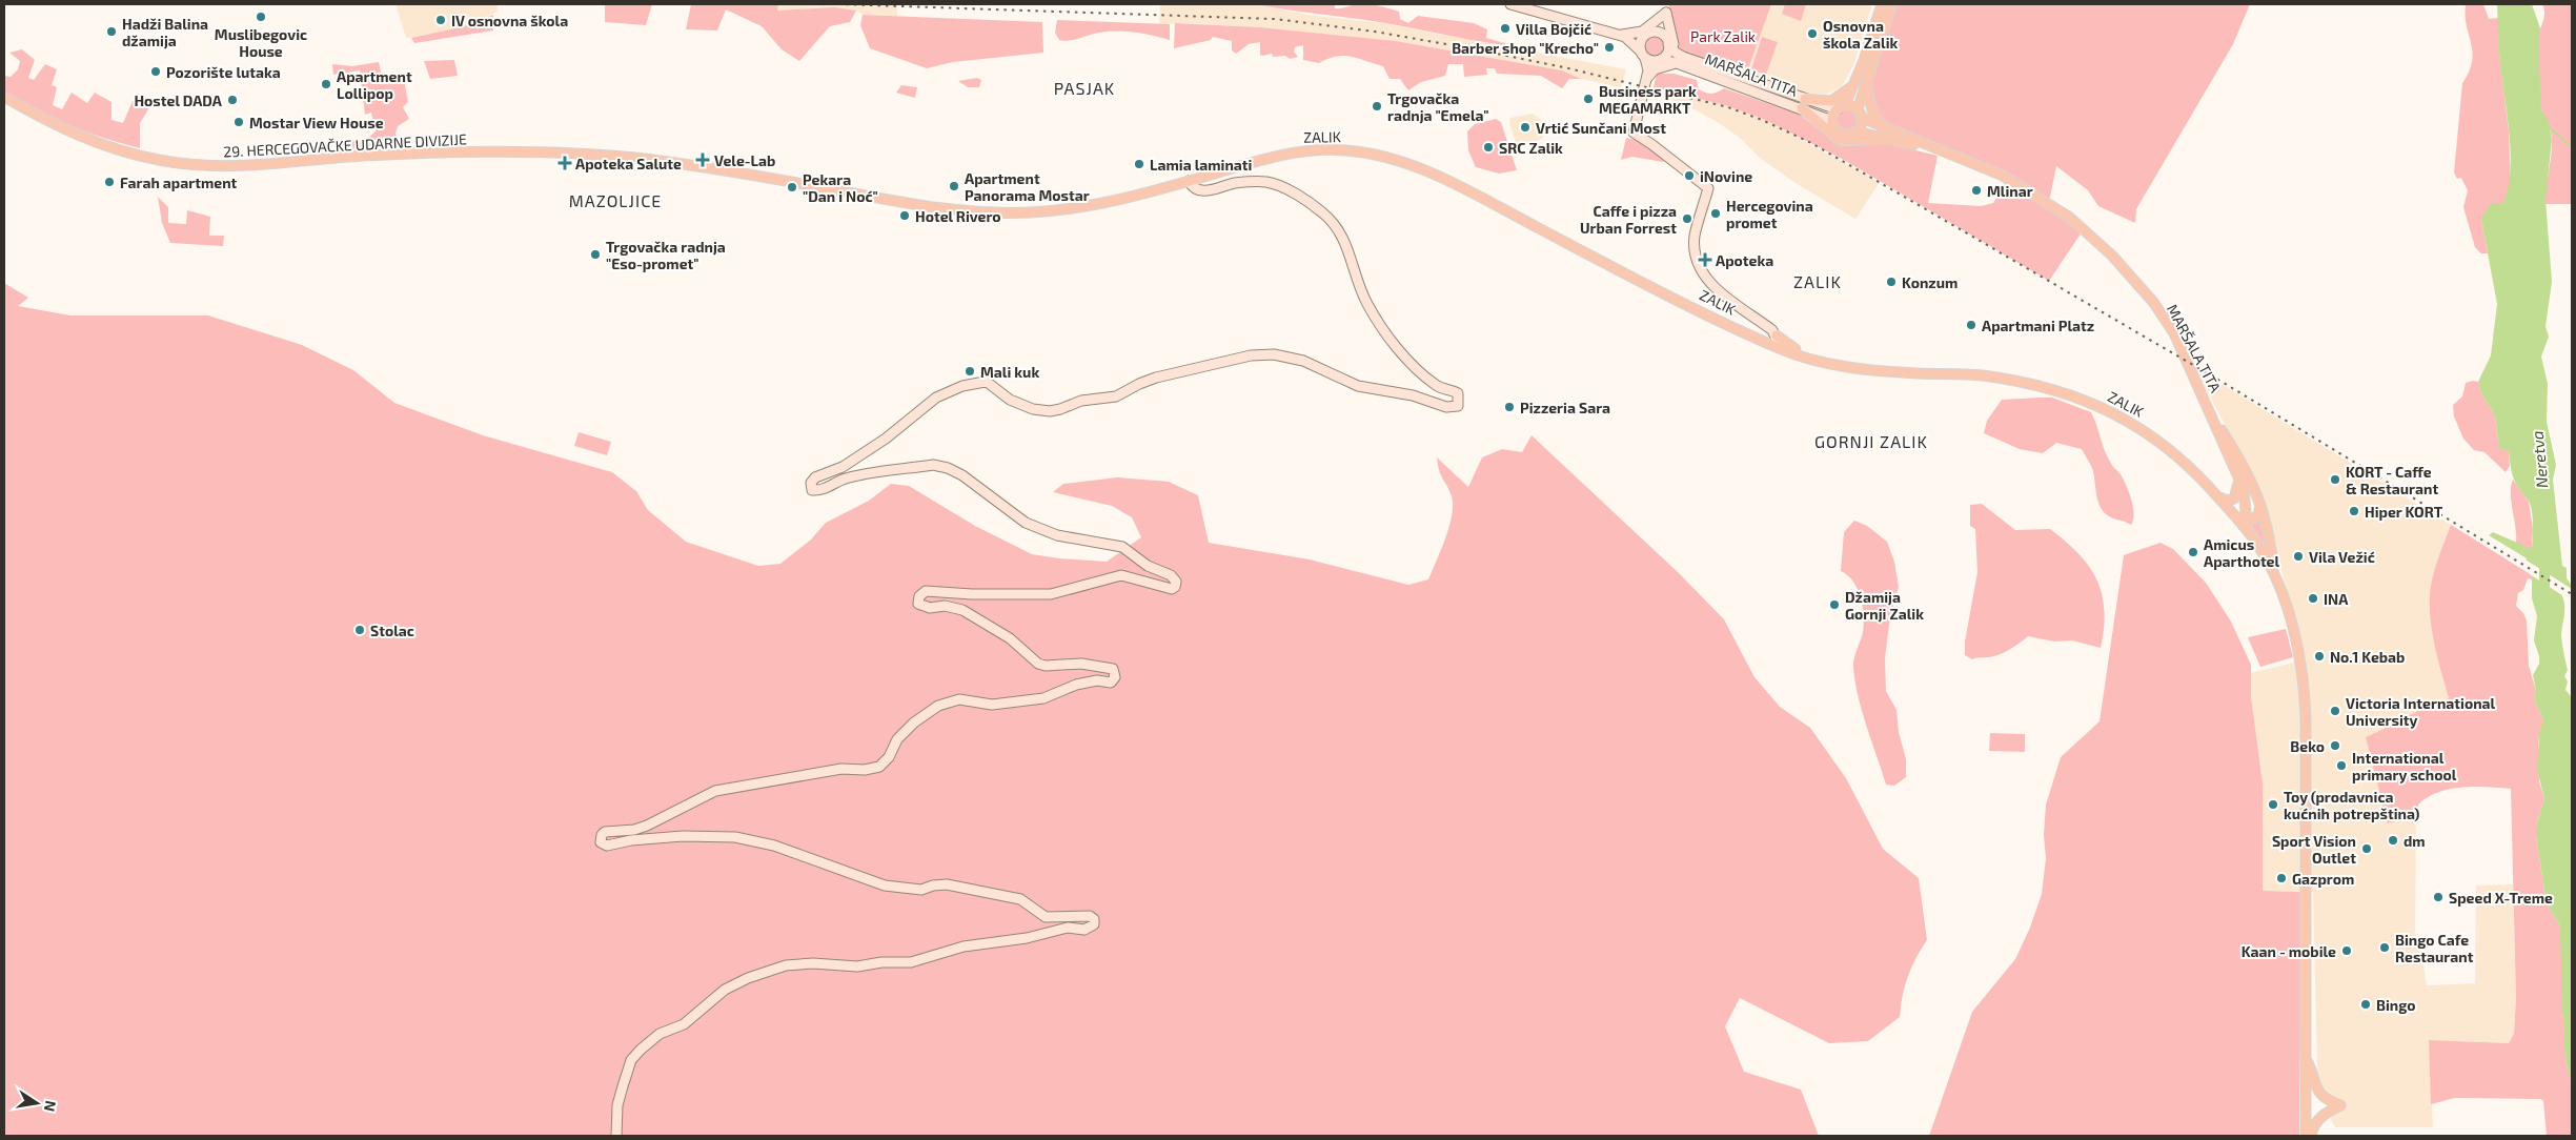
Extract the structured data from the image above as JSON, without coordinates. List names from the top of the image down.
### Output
{
  "streets": {
    "main road": ["MARŠALA TITA", "ZALIK", "29. HERCEGOVAČKE UDARNE DIVIZIJE"]
  },
  "crossings": [
    ["MARŠALA TITA", "ZALIK"],
    ["ZALIK", "29. HERCEGOVAČKE UDARNE DIVIZIJE"]
  ],
  "districts": [
    "PASJAK",
    "MAZOLJICE",
    "ZALIK",
    "GORNJI ZALIK"
  ],
  "water": ["Neretva"],
  "parks": ["Park Zalik"],
  "places": {
    "other": [
      "Muslibegovic House",
      "IV osnovna škola",
      "Villa Bojčić",
      "Hadži Balina džamija",
      "Osnovna škola Zalik",
      "Barber shop \"Krecho\"",
      "Pozorište lutaka",
      "Apartment Lollipop",
      "Business park MEGAMARKT",
      "Hostel DADA",
      "Trgovačka radnja \"Emela\"",
      "Mostar View House",
      "Vrtić Sunčani Most",
      "SRC Zalik",
      "Lamia laminati",
      "iNovine",
      "Farah apartment",
      "Apartment Panorama Mostar",
      "Pekara \"Dan i Noć\"",
      "Mlinar",
      "Hercegovina promet",
      "Hotel Rivero",
      "Caffe i pizza Urban Forrest",
      "Trgovačka radnja \"Eso-promet\"",
      "Konzum",
      "Apartmani Platz",
      "Mali kuk",
      "Pizzeria Sara",
      "KORT - Caffe & Restaurant",
      "Hiper KORT",
      "Amicus Aparthotel",
      "Vila Vežić",
      "INA",
      "Džamija Gornji Zalik",
      "Stolac",
      "No.1 Kebab",
      "Victoria International University",
      "Beko",
      "International primary school",
      "Toy (prodavnica kućnih potrepština)",
      "dm",
      "Sport Vision Outlet",
      "Gazprom",
      "Speed X-Treme",
      "Bingo Cafe Restaurant",
      "Kaan - mobile",
      "Bingo"
    ],
    "health": ["Vele-Lab", "Apoteka Salute", "Apoteka"]
  },
  "north": "right"
}
